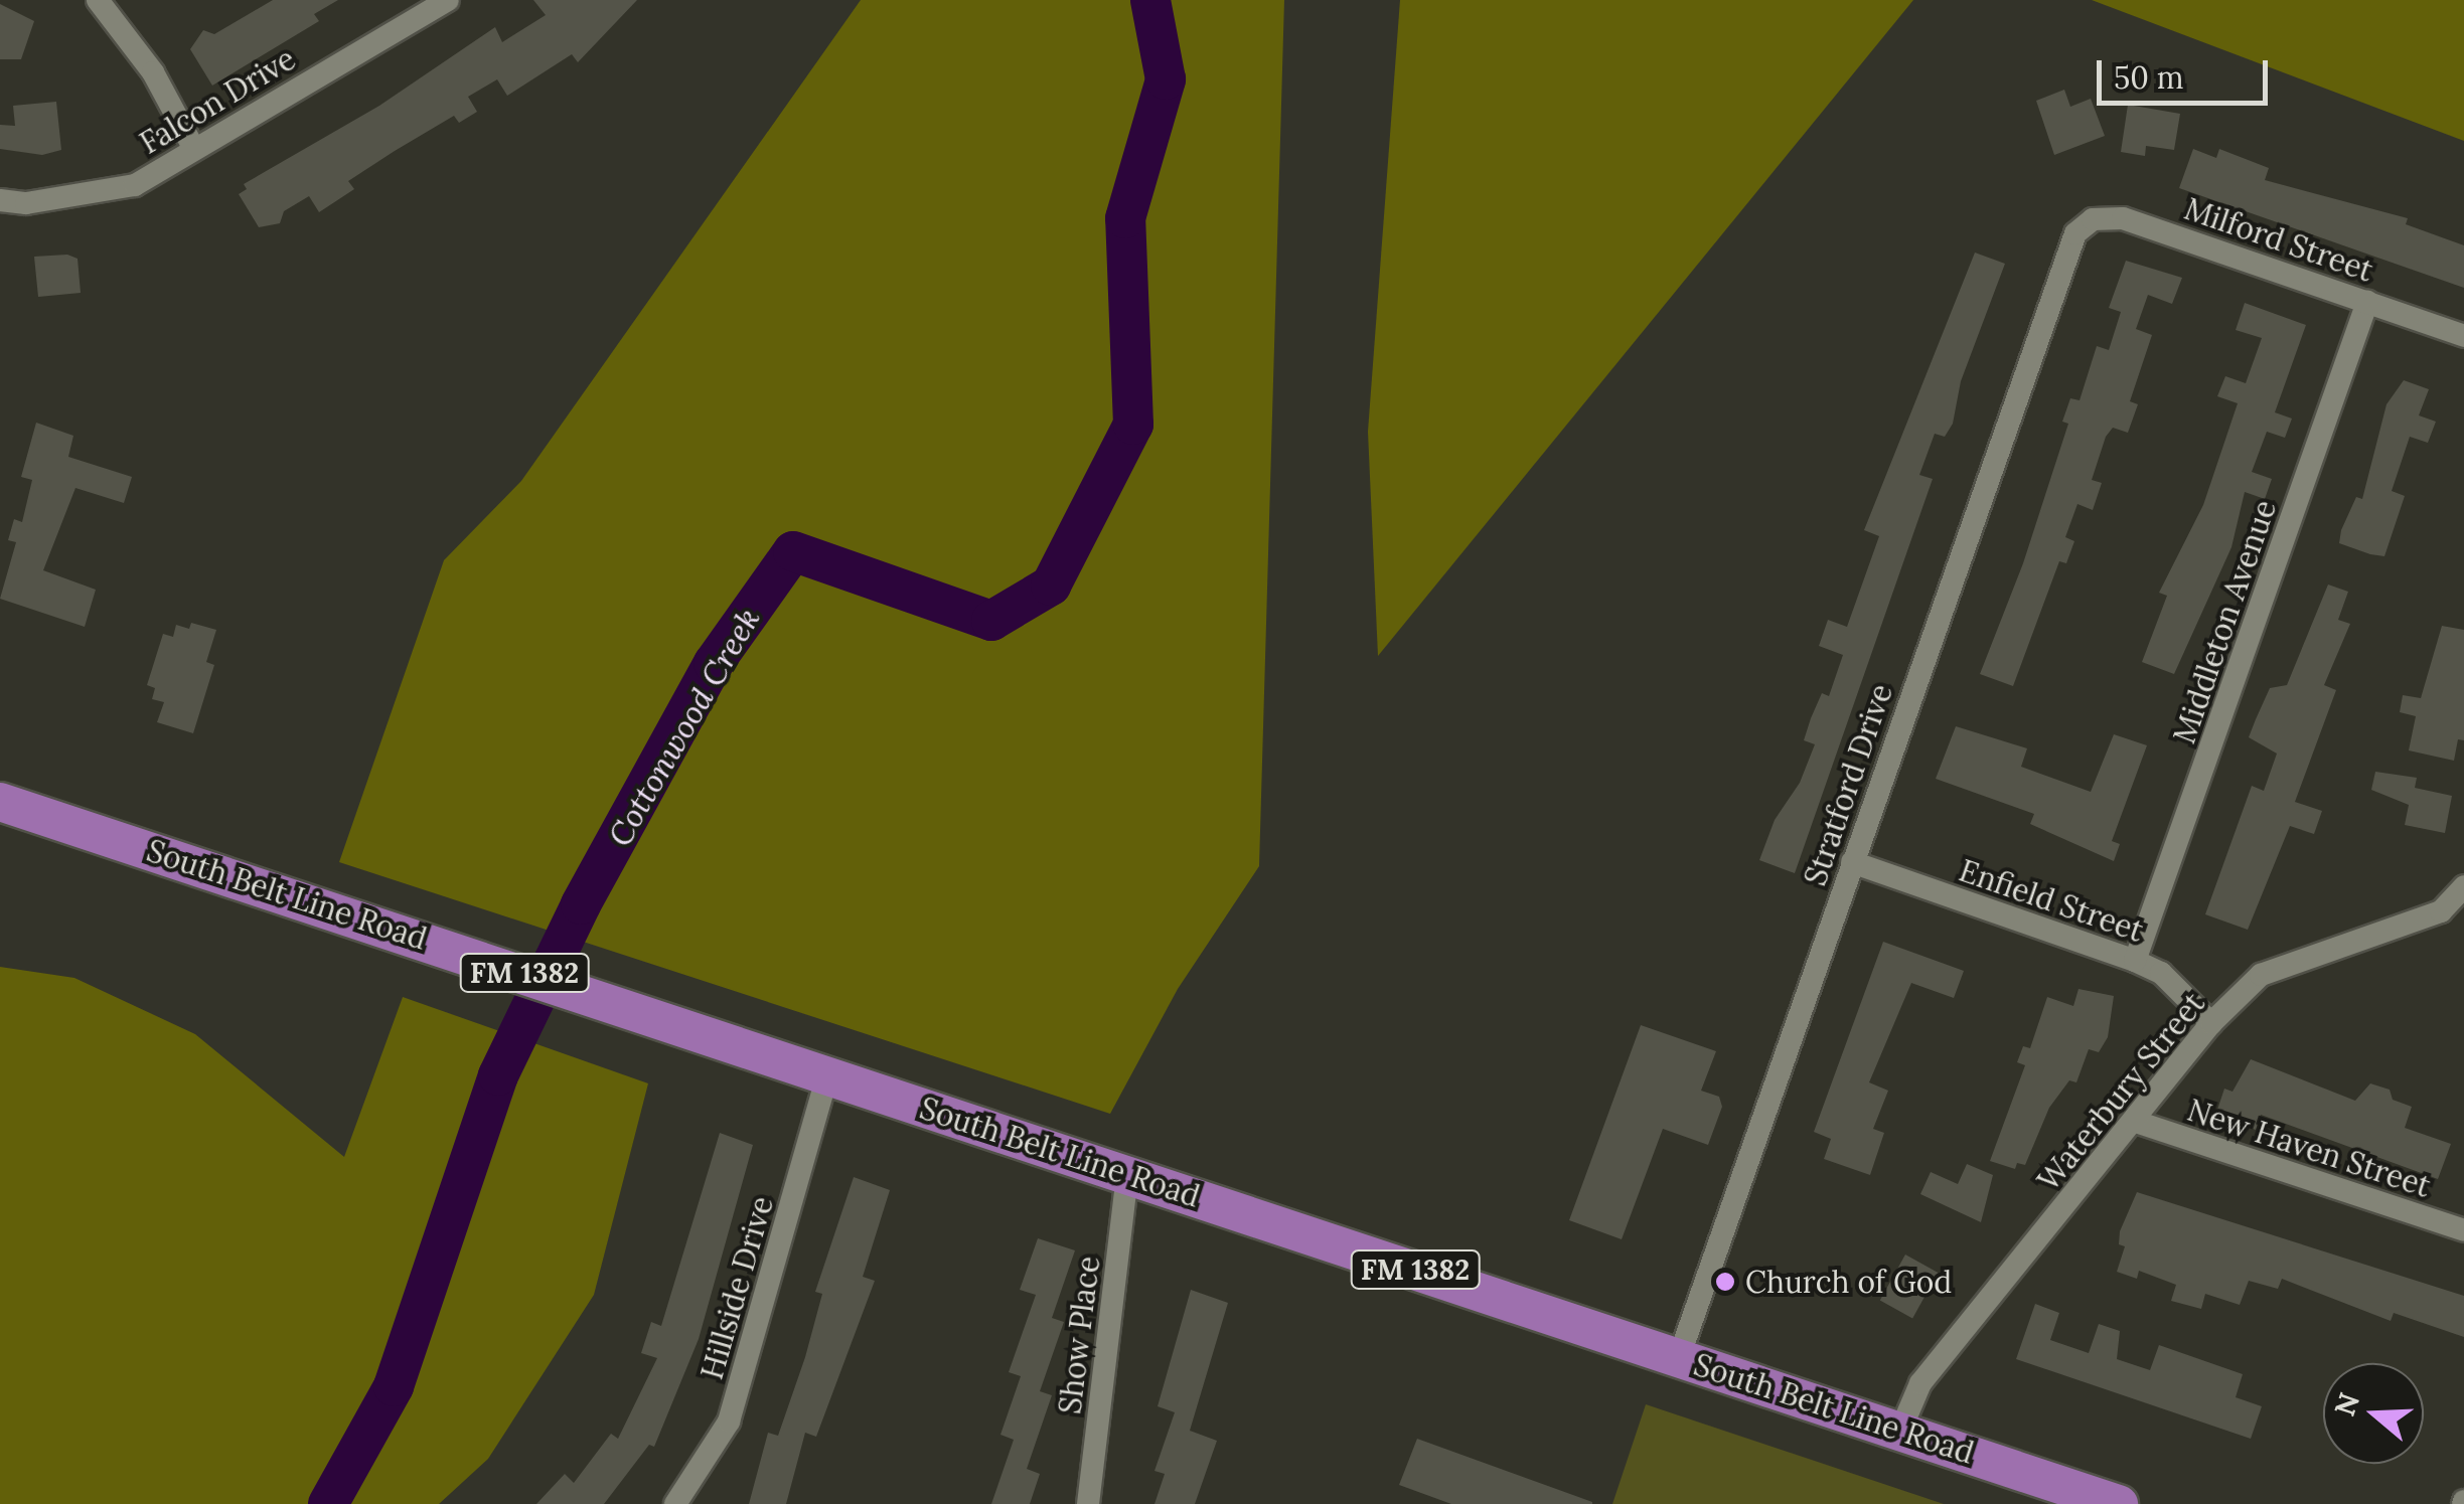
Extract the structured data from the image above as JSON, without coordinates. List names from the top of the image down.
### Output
{
  "streets": {
    "main road": ["South Belt Line Road", "FM 1382"],
    "street": [
      "Falcon Drive",
      "Milford Street",
      "Middleton Avenue",
      "Stratford Drive",
      "Enfield Street",
      "Waterbury Street",
      "New Haven Street",
      "Hillside Drive",
      "Show Place"
    ]
  },
  "crossings": [
    ["Milford Street", "Middleton Avenue"],
    ["Milford Street", "Stratford Drive"],
    ["Middleton Avenue", "Enfield Street"],
    ["Stratford Drive", "South Belt Line Road"],
    ["Stratford Drive", "Enfield Street"],
    ["South Belt Line Road", "Waterbury Street"],
    ["South Belt Line Road", "Hillside Drive"],
    ["South Belt Line Road", "Show Place"],
    ["Enfield Street", "Waterbury Street"],
    ["Waterbury Street", "New Haven Street"]
  ],
  "water": ["Cottonwood Creek"],
  "places": ["Church of God"],
  "scale_bar": "50 m",
  "north": "left"
}
